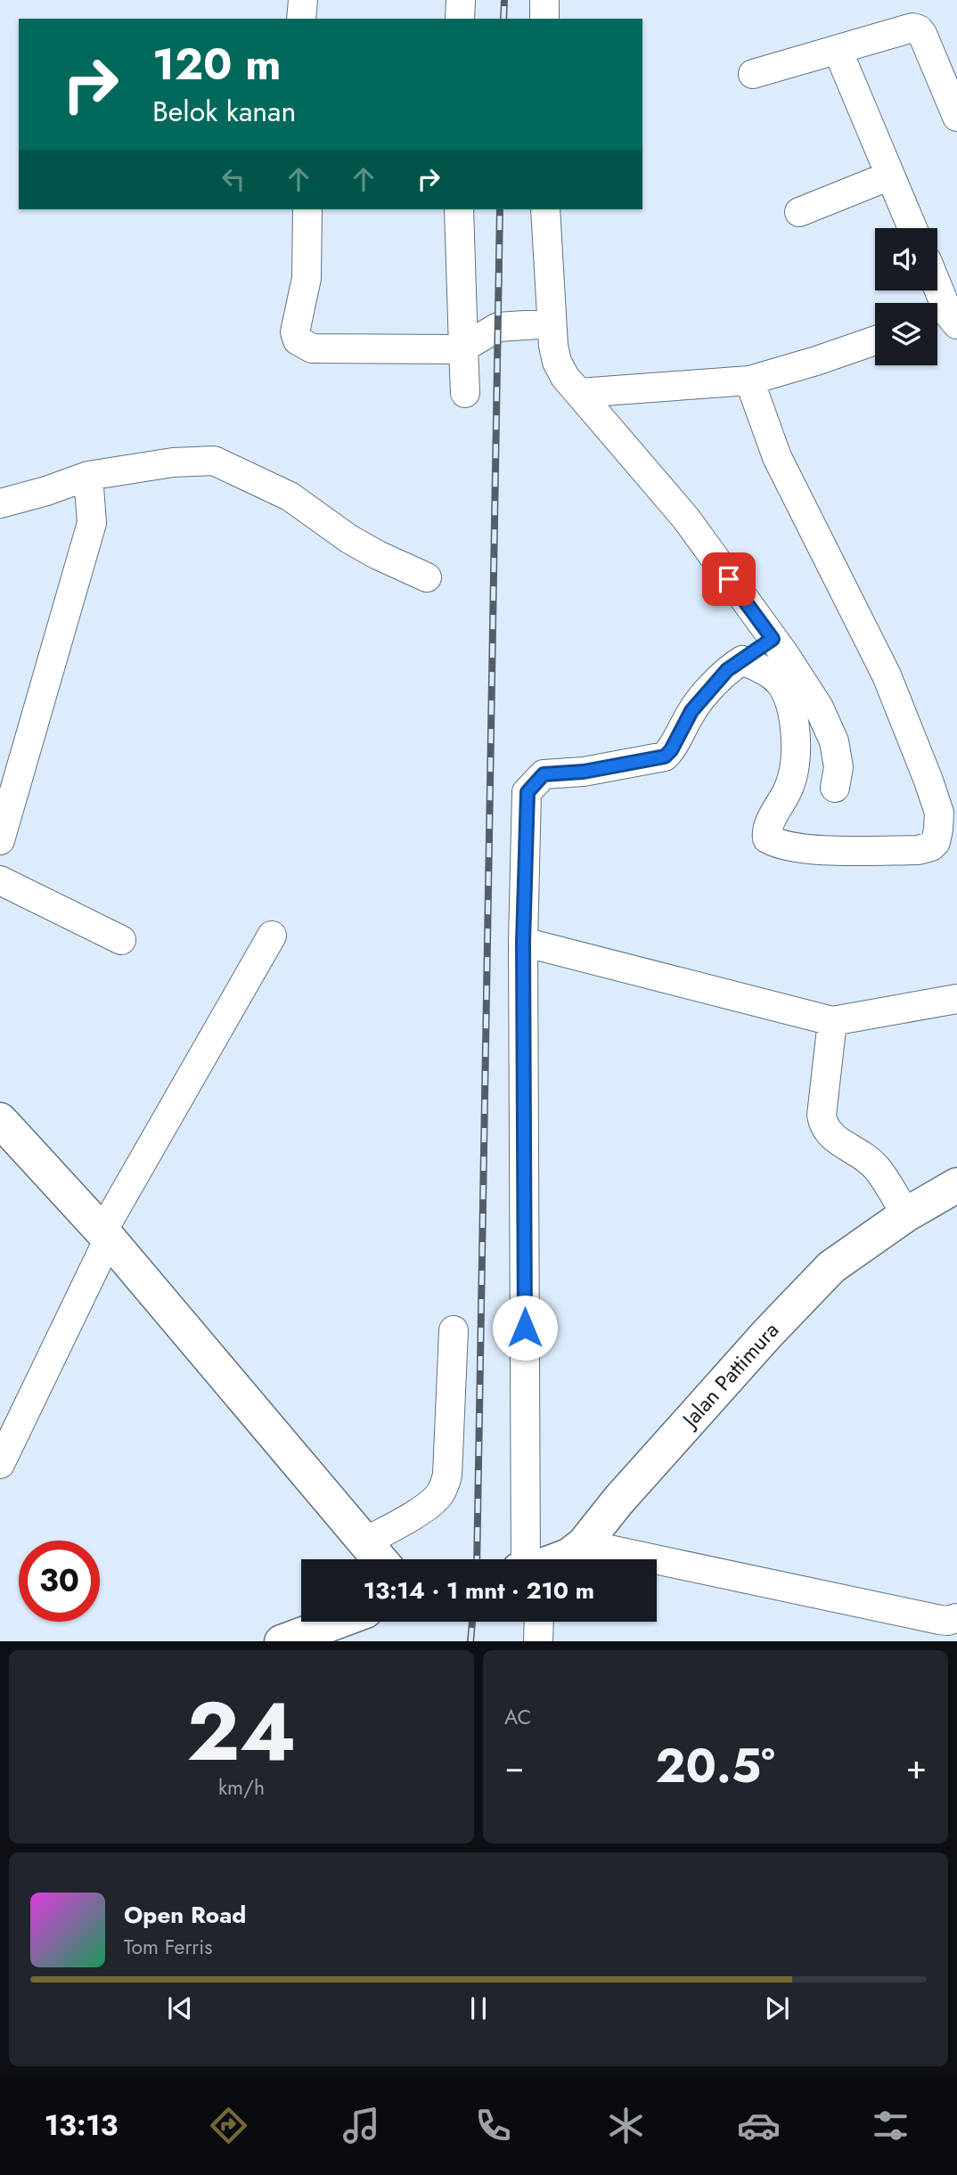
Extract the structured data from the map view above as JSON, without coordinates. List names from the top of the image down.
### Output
{
  "streets": {
    "street": ["Jalan Pattimura"]
  },
  "page": {
    "turn": ["120 m", "Belok kanan"],
    "limit": "30",
    "trip": "13:14 · 1 mnt · 210 m",
    "tile": [
      ["24", "km/h"],
      "AC"
    ],
    "heat": ["−", "20.5°", "+"],
    "song": ["Open Road", "Tom Ferris"],
    "tabs": "13:13"
  }
}
